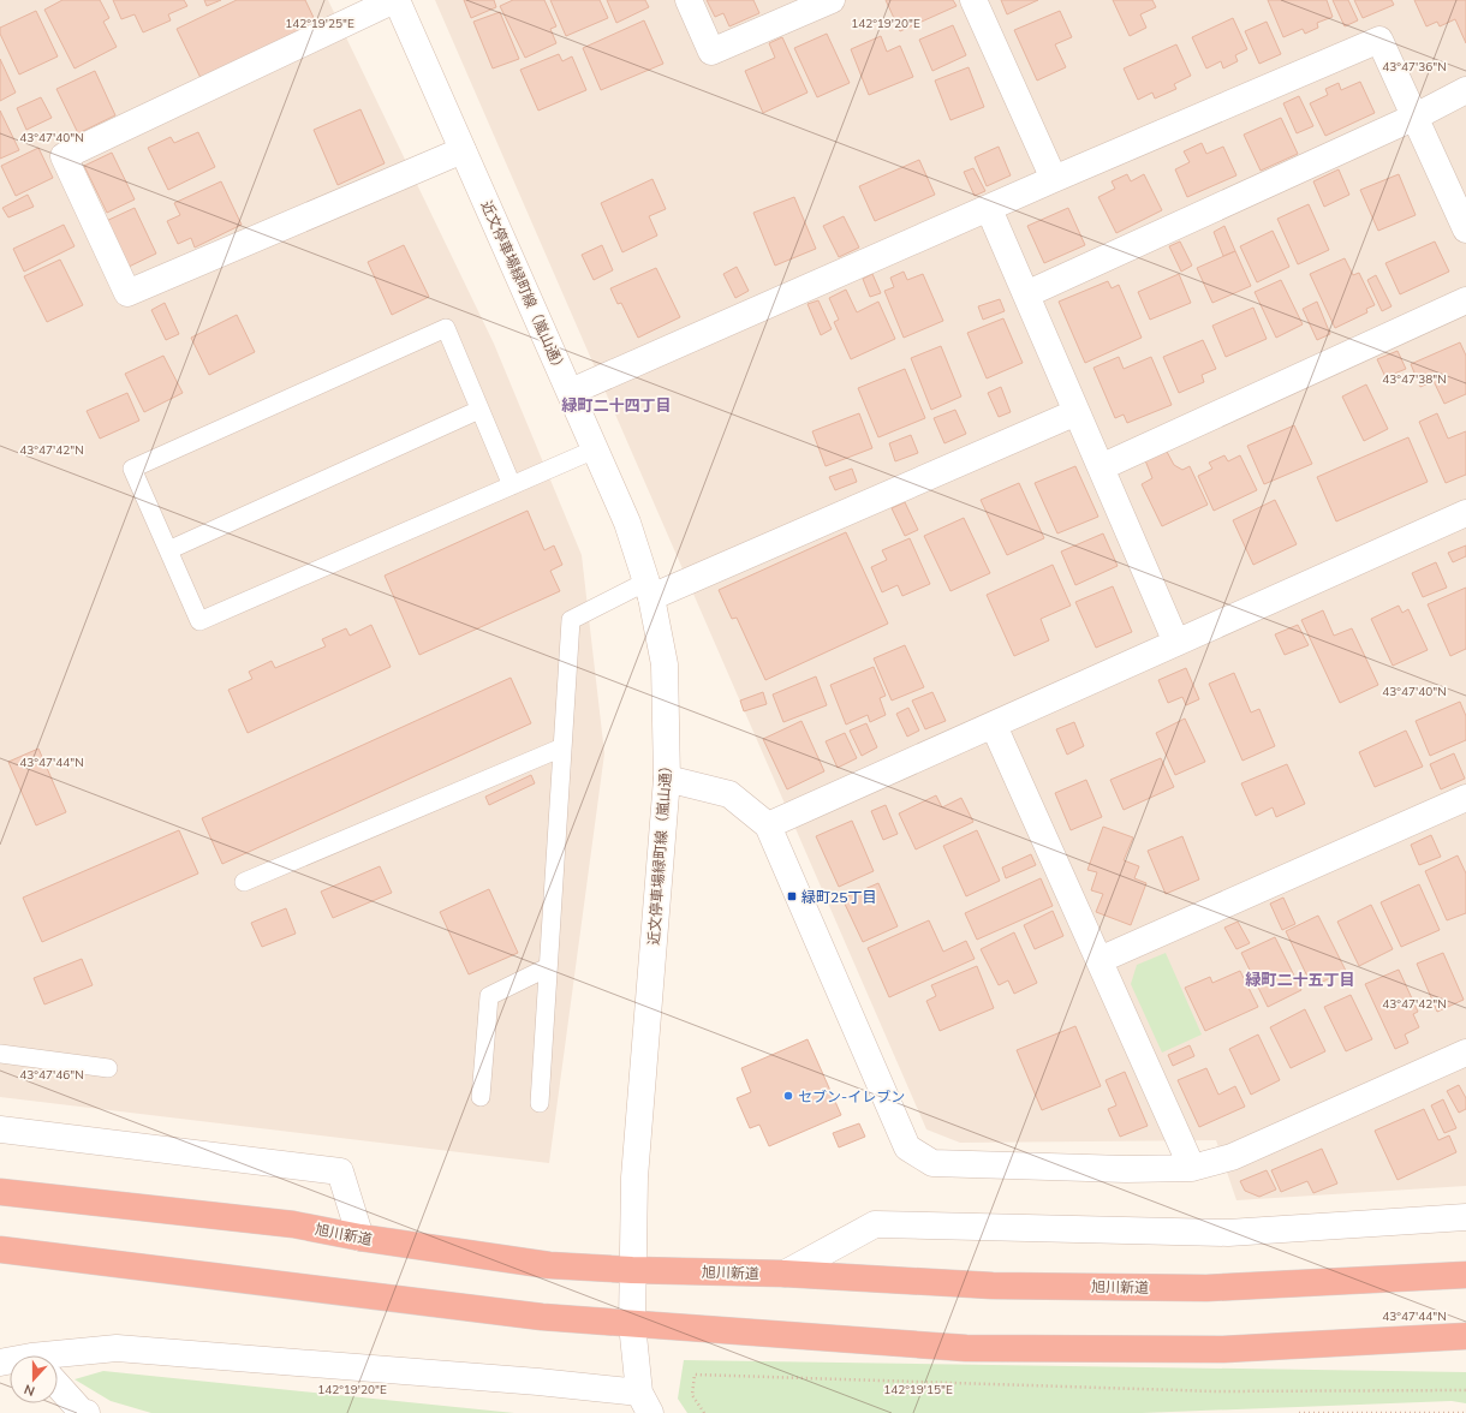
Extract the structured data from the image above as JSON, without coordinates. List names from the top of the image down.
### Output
{
  "streets": {
    "highway": ["旭川新道"],
    "street": ["近文停車場緑町線（嵐山通）"]
  },
  "crossings": [
    ["近文停車場緑町線（嵐山通）", "旭川新道"]
  ],
  "districts": ["緑町二十四丁目", "緑町二十五丁目"],
  "places": {
    "transit": ["緑町25丁目"],
    "other": ["セブン-イレブン"]
  },
  "north": "bottom",
  "coordinates": [
    "142°19'25\"E",
    "142°19'20\"E",
    "43°47'36\"N",
    "43°47'40\"N",
    "43°47'38\"N",
    "43°47'42\"N",
    "43°47'44\"N",
    "43°47'46\"N",
    "142°19'15\"E"
  ]
}
